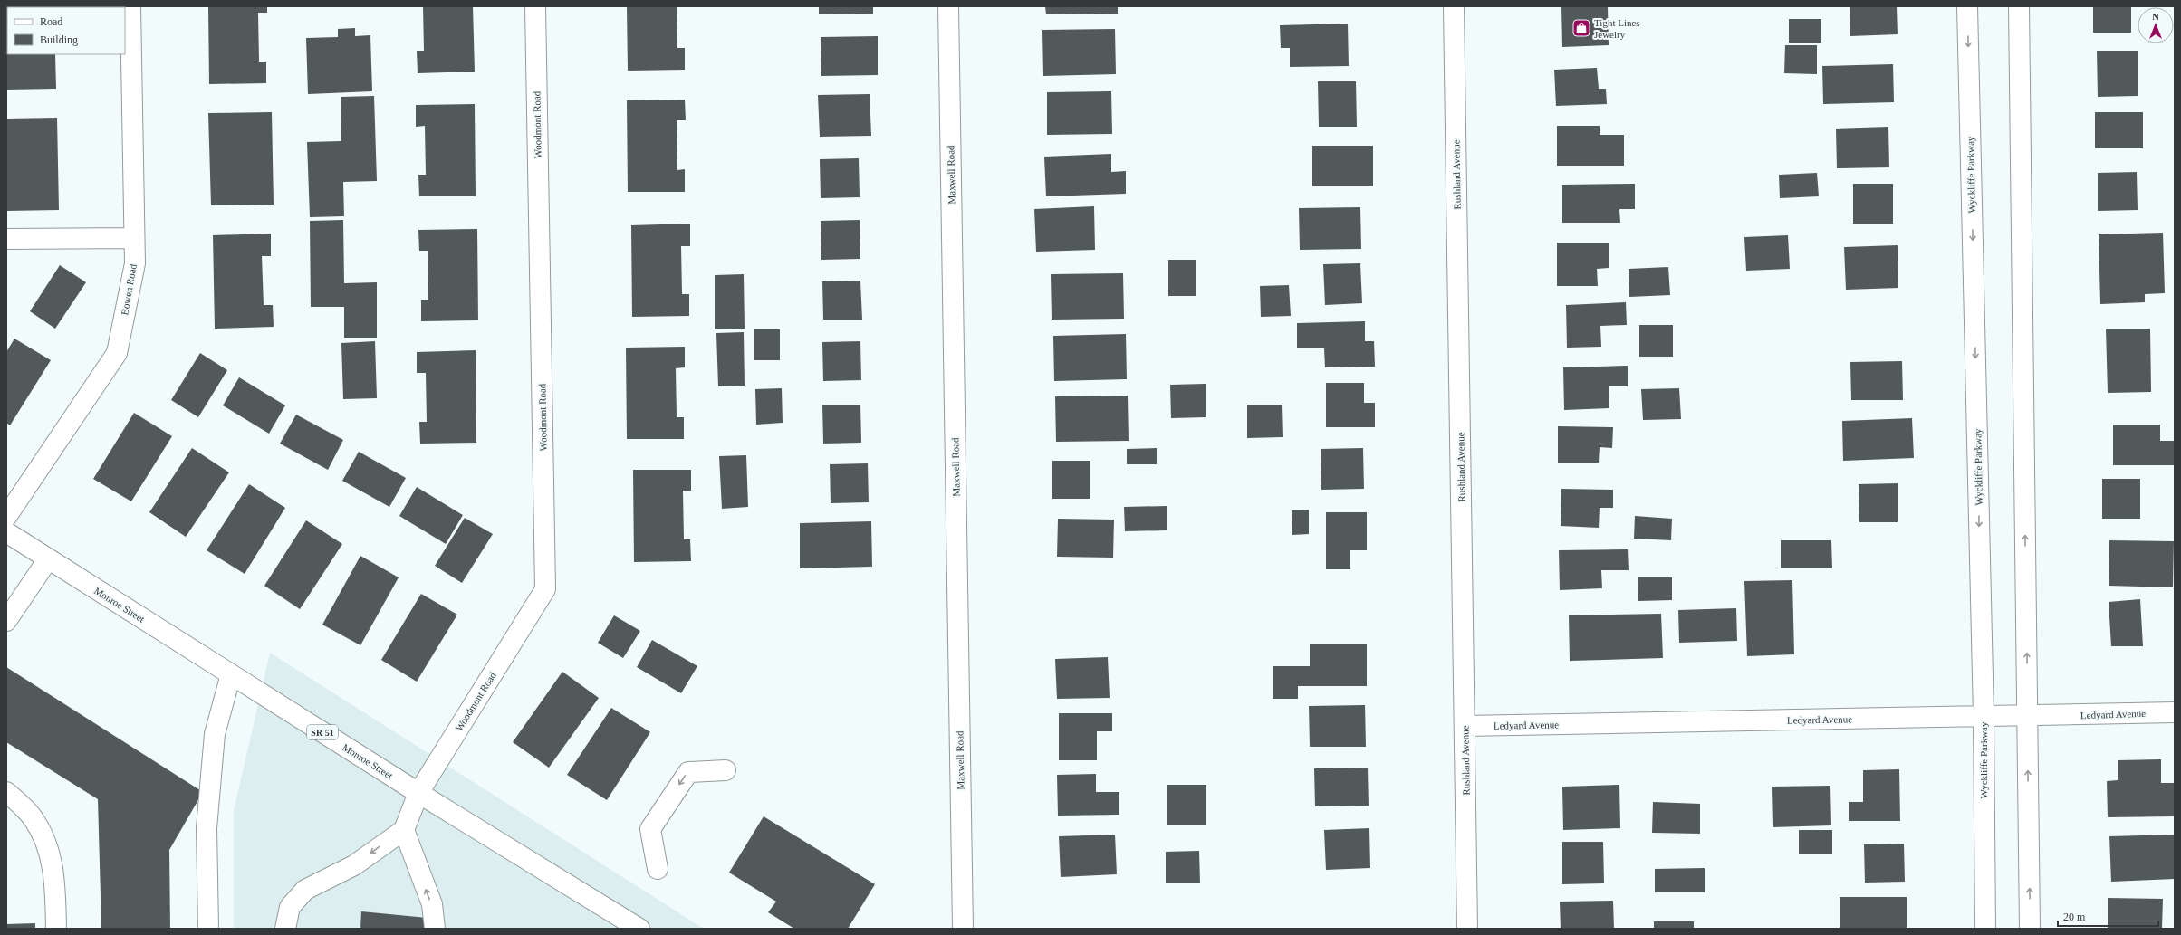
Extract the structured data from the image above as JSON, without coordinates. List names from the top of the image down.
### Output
{
  "streets": {
    "street": [
      "Woodmont Road",
      "Maxwell Road",
      "Rushland Avenue",
      "Wyckliffe Parkway",
      "Bowen Road",
      "Monroe Street",
      "Ledyard Avenue",
      "SR 51"
    ]
  },
  "crossings": [
    ["Woodmont Road", "Monroe Street"],
    ["Rushland Avenue", "Ledyard Avenue"],
    ["Wyckliffe Parkway", "Ledyard Avenue"]
  ],
  "places": {
    "shop": ["Tight Lines Jewelry"]
  },
  "legend": ["Road", "Building"],
  "scale_bar": "20 m",
  "north": "top"
}
